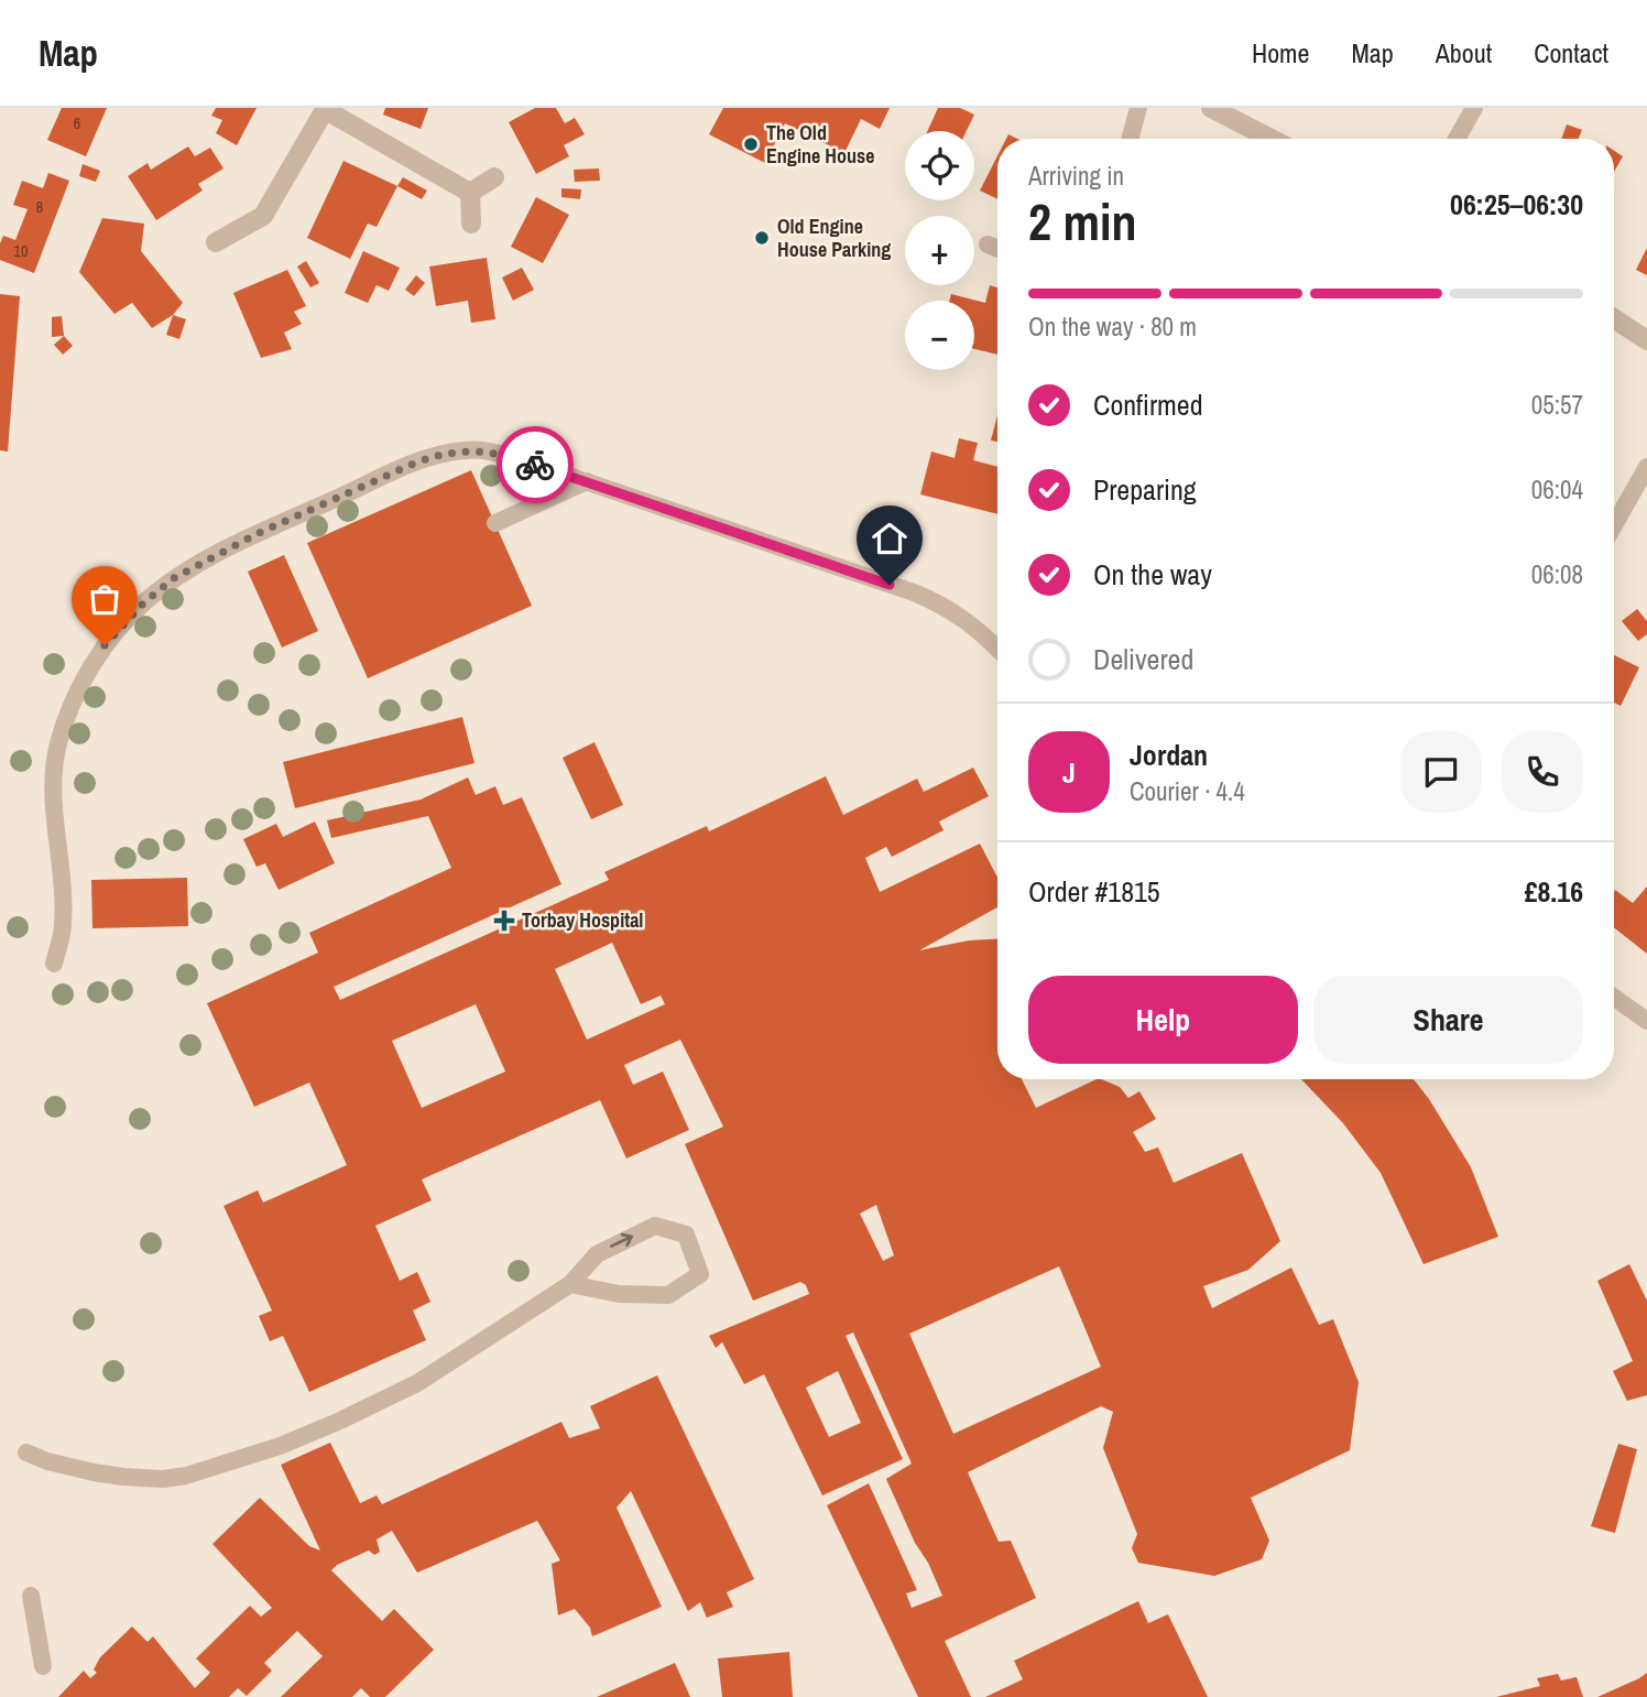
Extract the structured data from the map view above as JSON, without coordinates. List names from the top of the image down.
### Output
{
  "places": {
    "other": ["The Old Engine House", "Old Engine House Parking"],
    "health": ["Torbay Hospital"]
  },
  "house_numbers": ["6", "8", "10"],
  "page": {
    "header": "Map",
    "nav": [
      "Home",
      "Map",
      "About",
      "Contact"
    ],
    "map_buttons": ["+", "−"],
    "heading": ["2 min", "Arriving in", "06:25–06:30"],
    "panel": [
      "Jordan",
      "Courier · 4.4",
      "Order #1815",
      "£8.16"
    ],
    "bar": "On the way · 80 m",
    "list": [
      ["Confirmed", "05:57"],
      ["Preparing", "06:04"],
      ["On the way", "06:08"],
      "Delivered"
    ],
    "round": "J",
    "buttons": ["Help", "Share"]
  }
}
